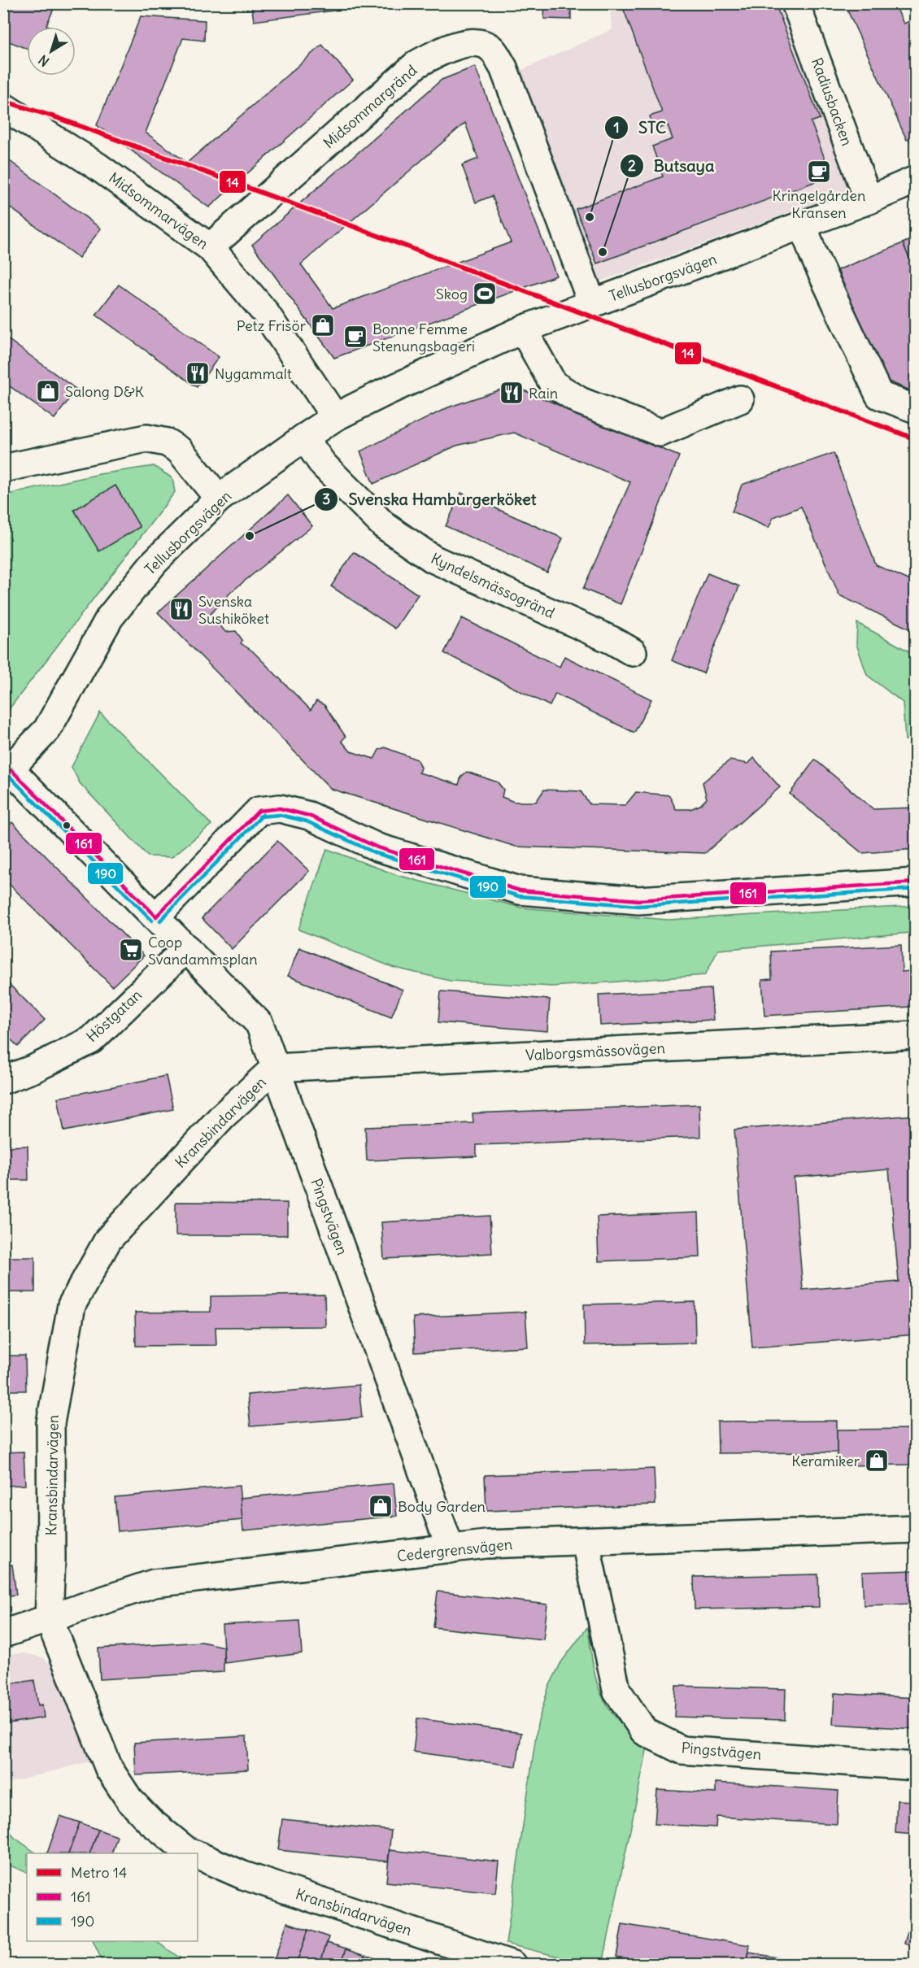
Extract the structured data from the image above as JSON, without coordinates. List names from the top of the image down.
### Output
{
  "streets": {
    "street": [
      "Radiusbacken",
      "Midsommargränd",
      "Midsommarvägen",
      "Tellusborgsvägen",
      "Kyndelsmässogränd",
      "Höstgatan",
      "Valborgsmässovägen",
      "Kransbindarvägen",
      "Pingstvägen",
      "Cedergrensvägen"
    ]
  },
  "crossings": [
    ["Radiusbacken", "Tellusborgsvägen"],
    ["Midsommargränd", "Midsommarvägen"],
    ["Midsommargränd", "Tellusborgsvägen"],
    ["Midsommarvägen", "Tellusborgsvägen"],
    ["Tellusborgsvägen", "Kyndelsmässogränd"],
    ["Tellusborgsvägen", "Pingstvägen"],
    ["Höstgatan", "Pingstvägen"],
    ["Valborgsmässovägen", "Kransbindarvägen"],
    ["Valborgsmässovägen", "Pingstvägen"],
    ["Kransbindarvägen", "Pingstvägen"],
    ["Kransbindarvägen", "Cedergrensvägen"],
    ["Pingstvägen", "Cedergrensvägen"]
  ],
  "places": {
    "cafe": ["Kringelgården Kransen", "Bonne Femme Stenungsbageri"],
    "other": ["STC", "Butsaya", "Svenska Hamburgerköket"],
    "sports": ["Skog"],
    "shop": [
      "Petz Frisör",
      "Salong D&K",
      "Keramiker",
      "Body Garden"
    ],
    "restaurant": ["Nygammalt", "Rain", "Svenska Sushiköket"],
    "supermarket": ["Coop Svandammsplan"]
  },
  "lines": ["metro line 14", "transit line 161", "transit line 190"],
  "legend": ["Metro 14", "161", "190"],
  "north": "bottom left"
}
